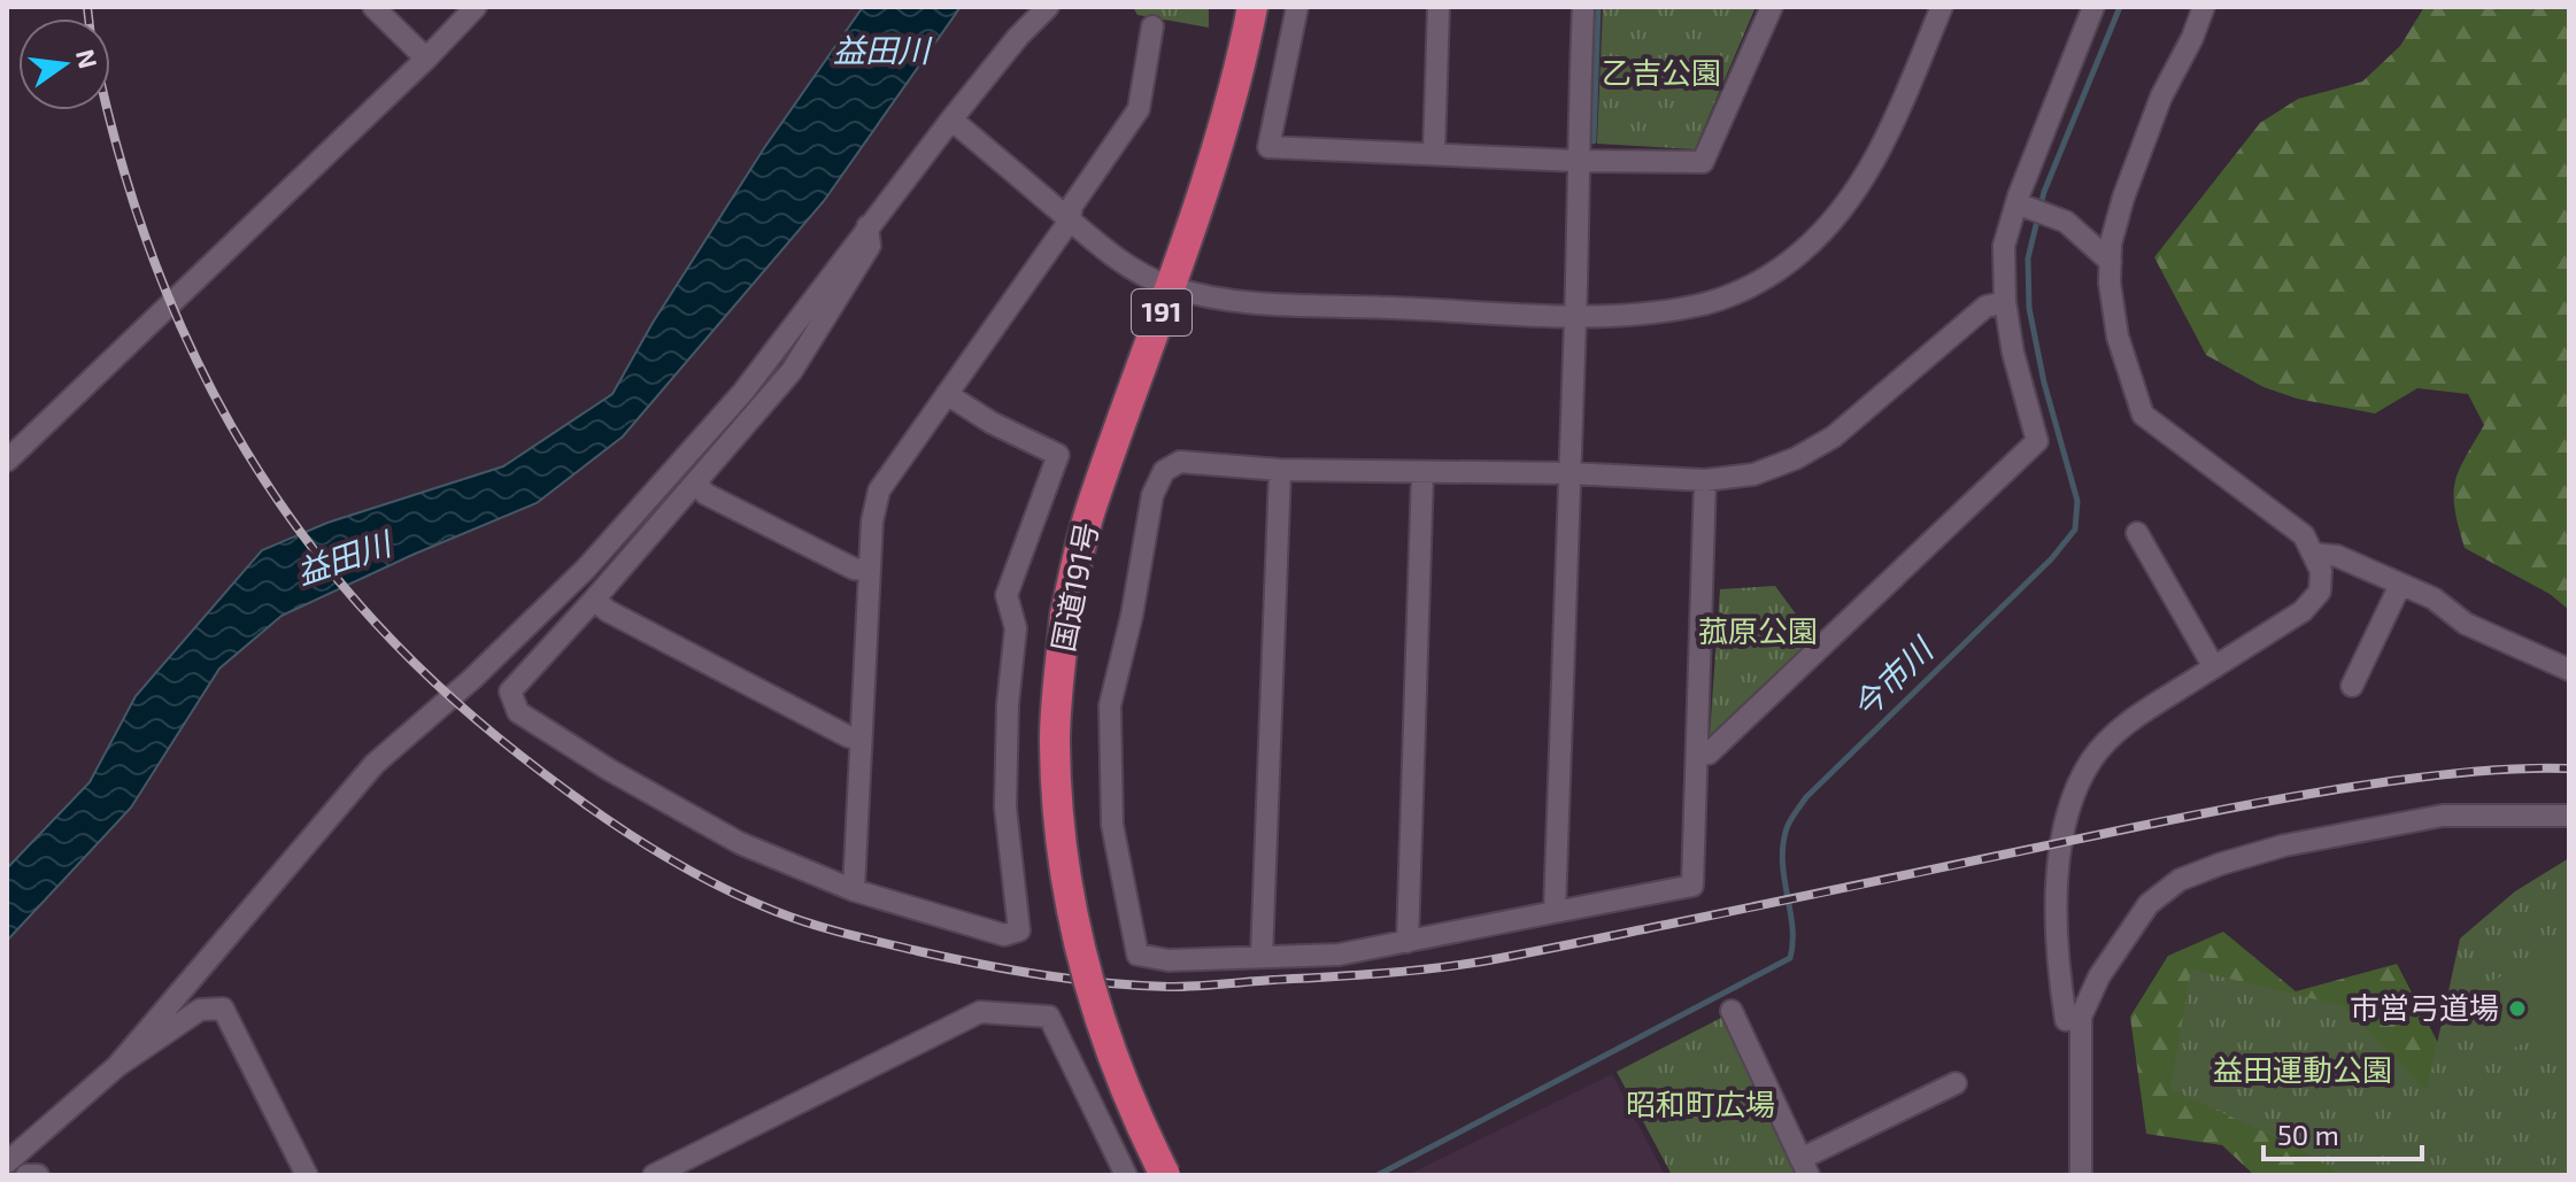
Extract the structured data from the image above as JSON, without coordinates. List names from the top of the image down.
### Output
{
  "streets": {
    "highway": ["191", "国道191号"]
  },
  "water": ["益田川", "今市川"],
  "parks": [
    "乙吉公園",
    "菰原公園",
    "益田運動公園",
    "昭和町広場"
  ],
  "places": ["市営弓道場"],
  "scale_bar": "50 m",
  "north": "right"
}
